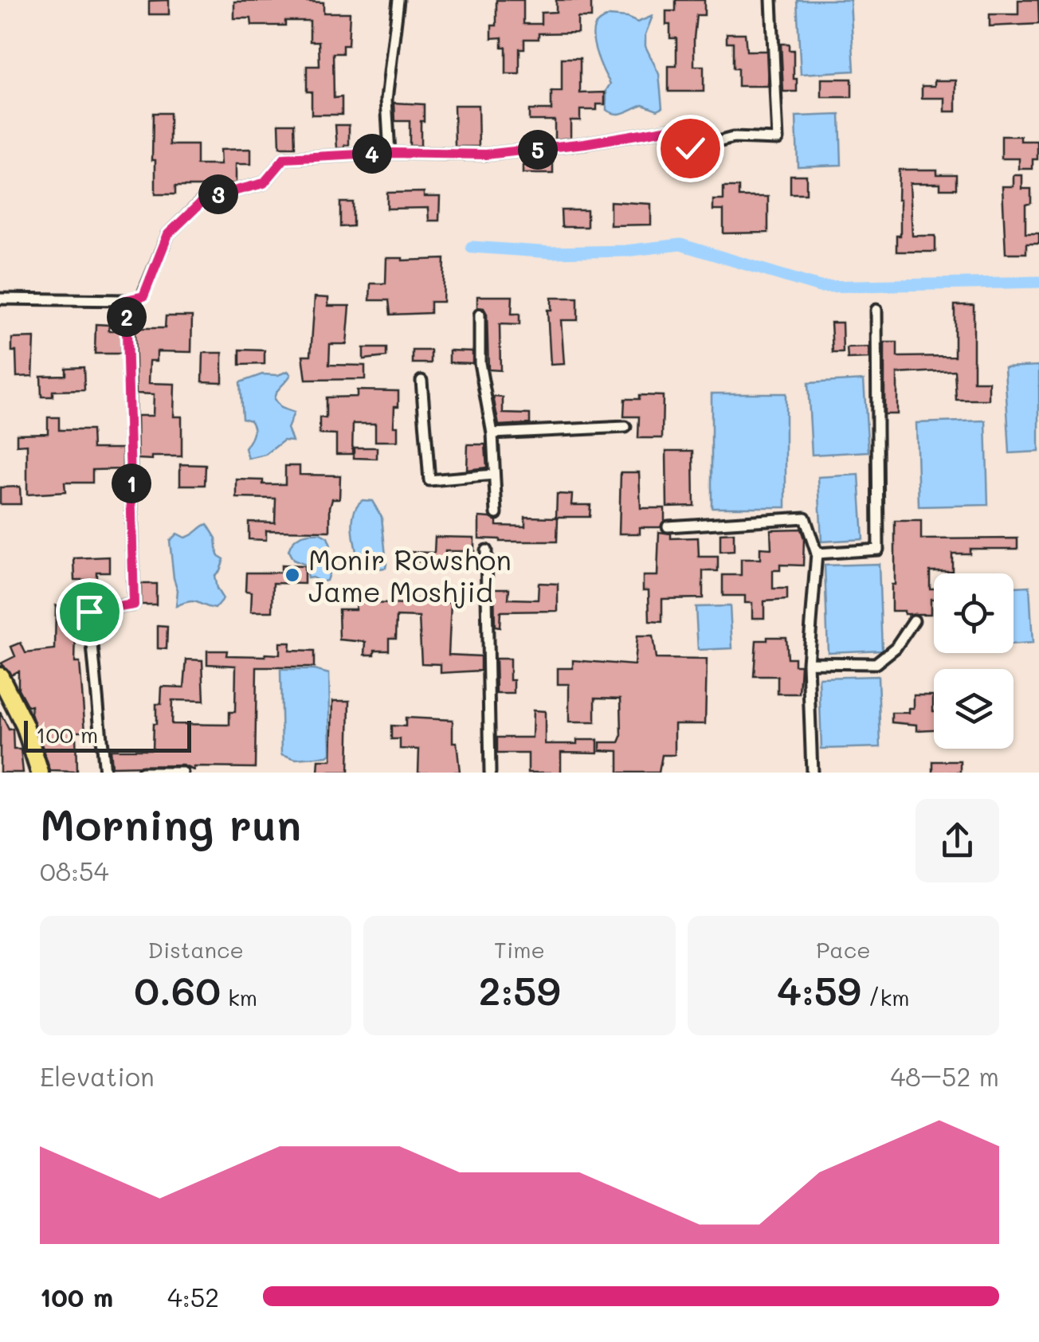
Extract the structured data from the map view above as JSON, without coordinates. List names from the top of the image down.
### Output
{
  "places": ["Monir Rowshon Jame Moshjid"],
  "scale_bar": "100 m",
  "page": {
    "pins": [
      "5",
      "4",
      "3",
      "2",
      "1"
    ],
    "scale": "100 m",
    "heading": ["Morning run", "08:54"],
    "stats": [
      ["Distance", "0.60 km"],
      ["Time", "2:59"],
      ["Pace", "4:59 /km"]
    ],
    "chart": ["Elevation", "48–52 m"],
    "list": [
      {
        "name": "100 m",
        "note": "4:52"
      }
    ]
  }
}
